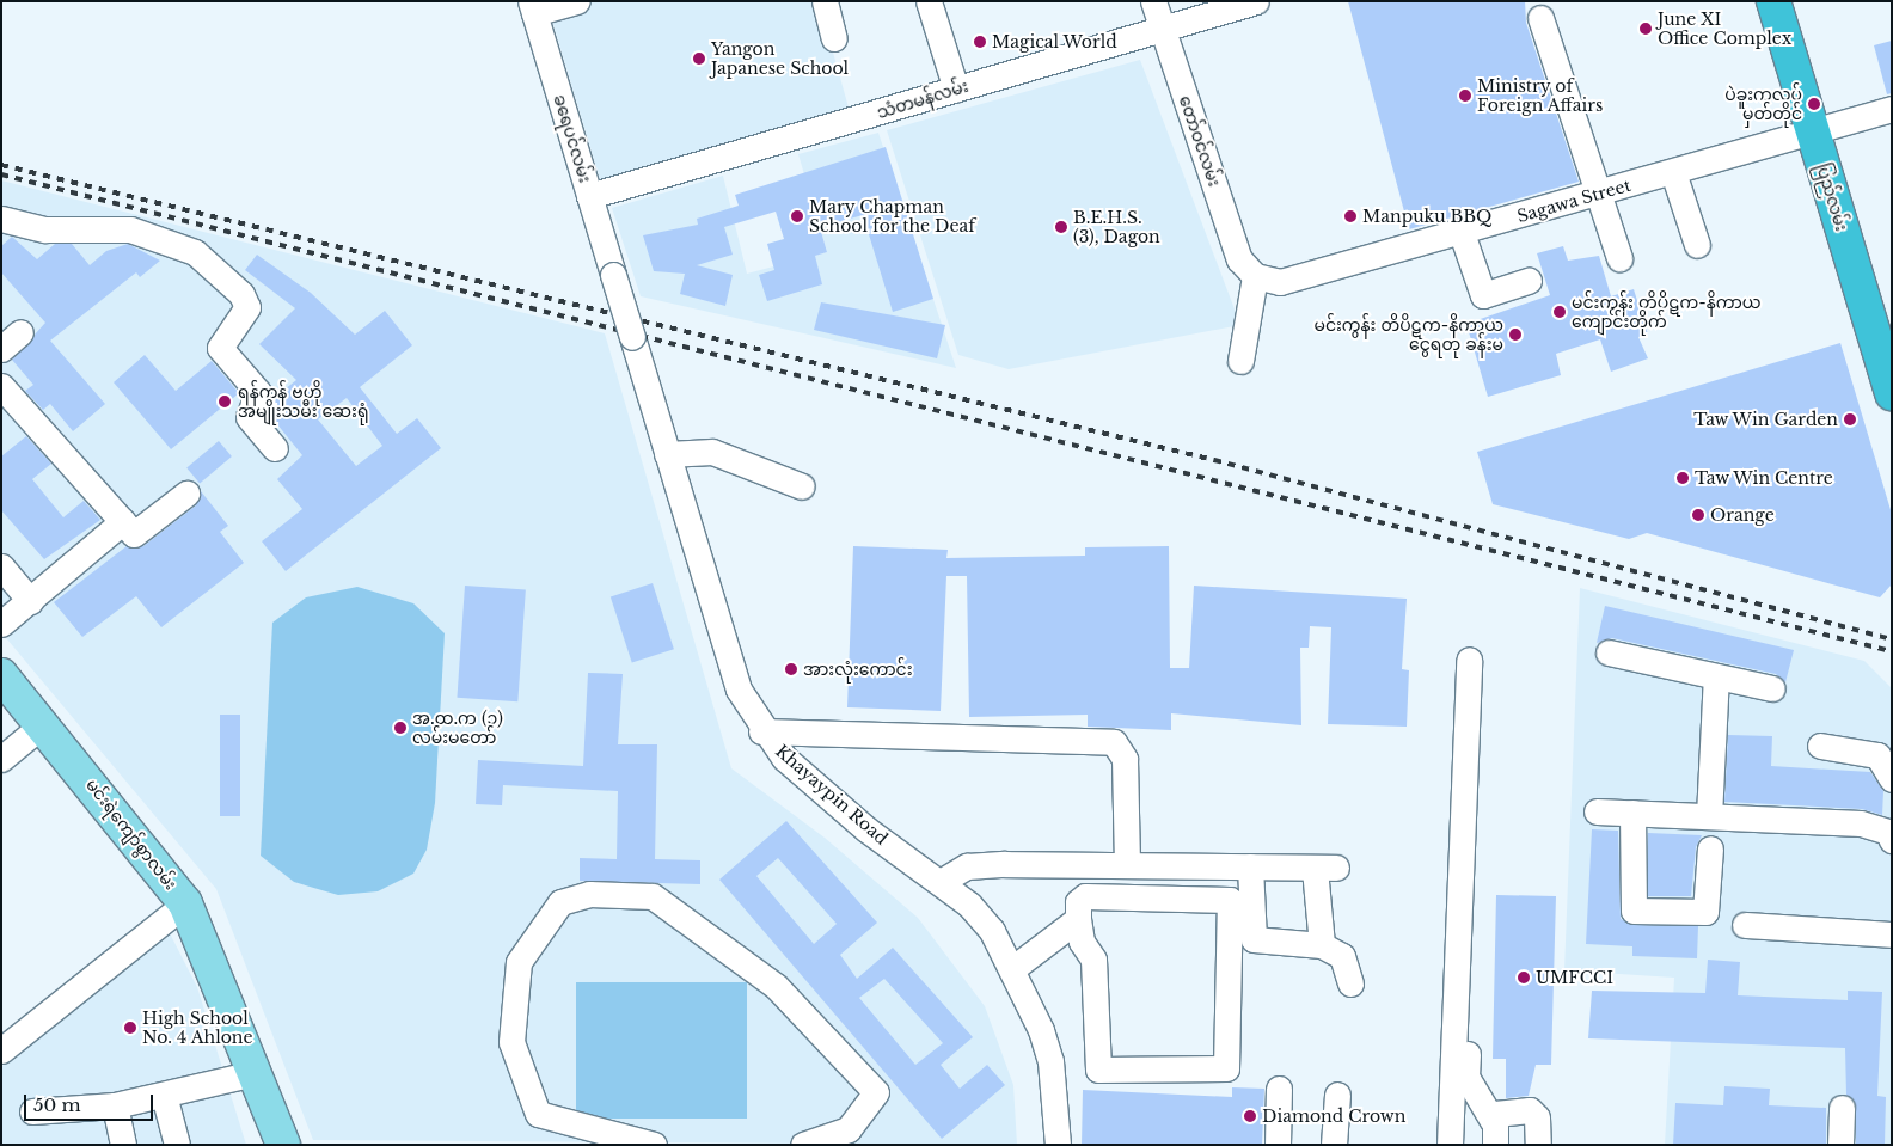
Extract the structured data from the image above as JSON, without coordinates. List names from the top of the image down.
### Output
{
  "streets": {
    "highway": ["ပြည်လမ်း"],
    "main road": ["မင်းရဲကျော်စွာလမ်း"],
    "street": [
      "သံတမန်လမ်း",
      "ခရေပင်လမ်း",
      "တော်ဝင်လမ်း",
      "Sagawa Street",
      "Khayaypin Road"
    ]
  },
  "crossings": [
    ["သံတမန်လမ်း", "ခရေပင်လမ်း"],
    ["သံတမန်လမ်း", "တော်ဝင်လမ်း"],
    ["ခရေပင်လမ်း", "Khayaypin Road"],
    ["တော်ဝင်လမ်း", "Sagawa Street"],
    ["ပြည်လမ်း", "Sagawa Street"]
  ],
  "places": [
    "June XI Office Complex",
    "Magical World",
    "Yangon Japanese School",
    "Ministry of Foreign Affairs",
    "ပဲခူးကလပ် မှတ်တိုင်",
    "Mary Chapman School for the Deaf",
    "Manpuku BBQ",
    "B.E.H.S. (3), Dagon",
    "မင်းကွန်း တိပိဋက-နိကာယ ကျောင်းတိုက်",
    "မင်းကွန်း တိပိဋက-နိကာယ ငွေရတု ခန်းမ",
    "ရန်ကုန် ဗဟို အမျိုးသမီး ဆေးရုံ",
    "Taw Win Garden",
    "Taw Win Centre",
    "Orange",
    "အားလုံးကောင်း",
    "အ.ထ.က (၁) လမ်းမတော်",
    "UMFCCI",
    "High School No. 4 Ahlone",
    "Diamond Crown"
  ],
  "scale_bar": "50 m"
}
